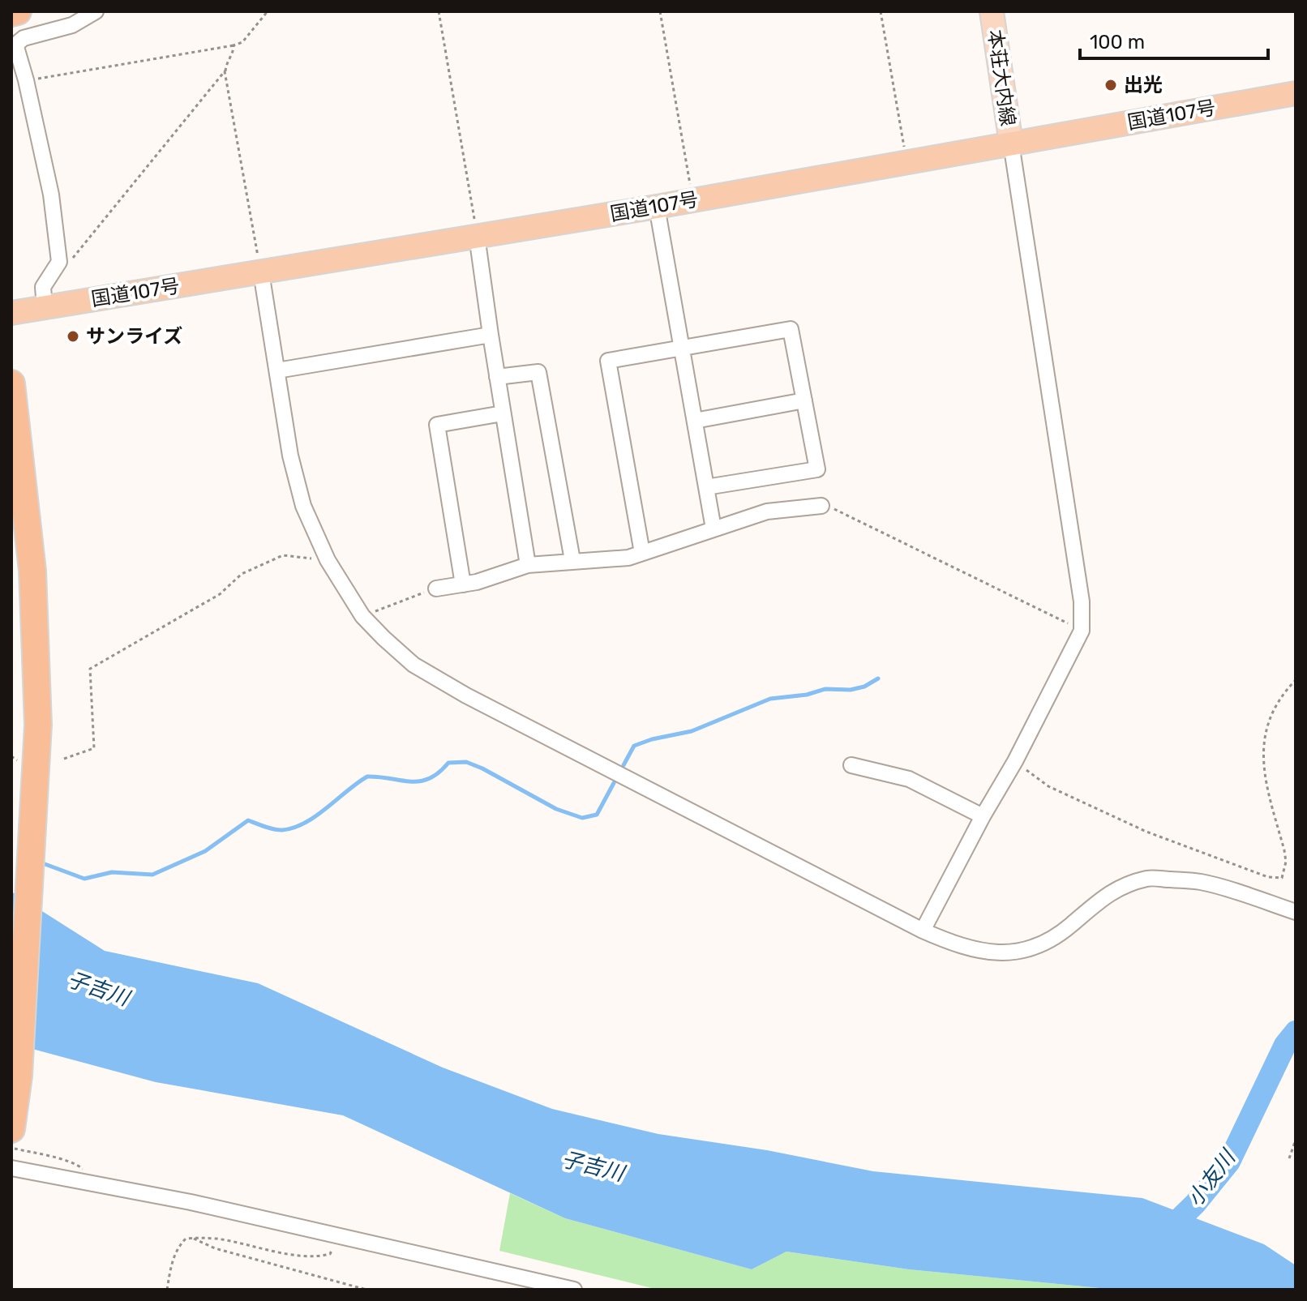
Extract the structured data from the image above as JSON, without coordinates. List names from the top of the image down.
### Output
{
  "streets": {
    "highway": ["国道107号"],
    "main road": ["本荘大内線"]
  },
  "crossings": [
    ["本荘大内線", "国道107号"]
  ],
  "water": ["子吉川", "小友川"],
  "places": ["出光", "サンライズ"],
  "scale_bar": "100 m"
}
